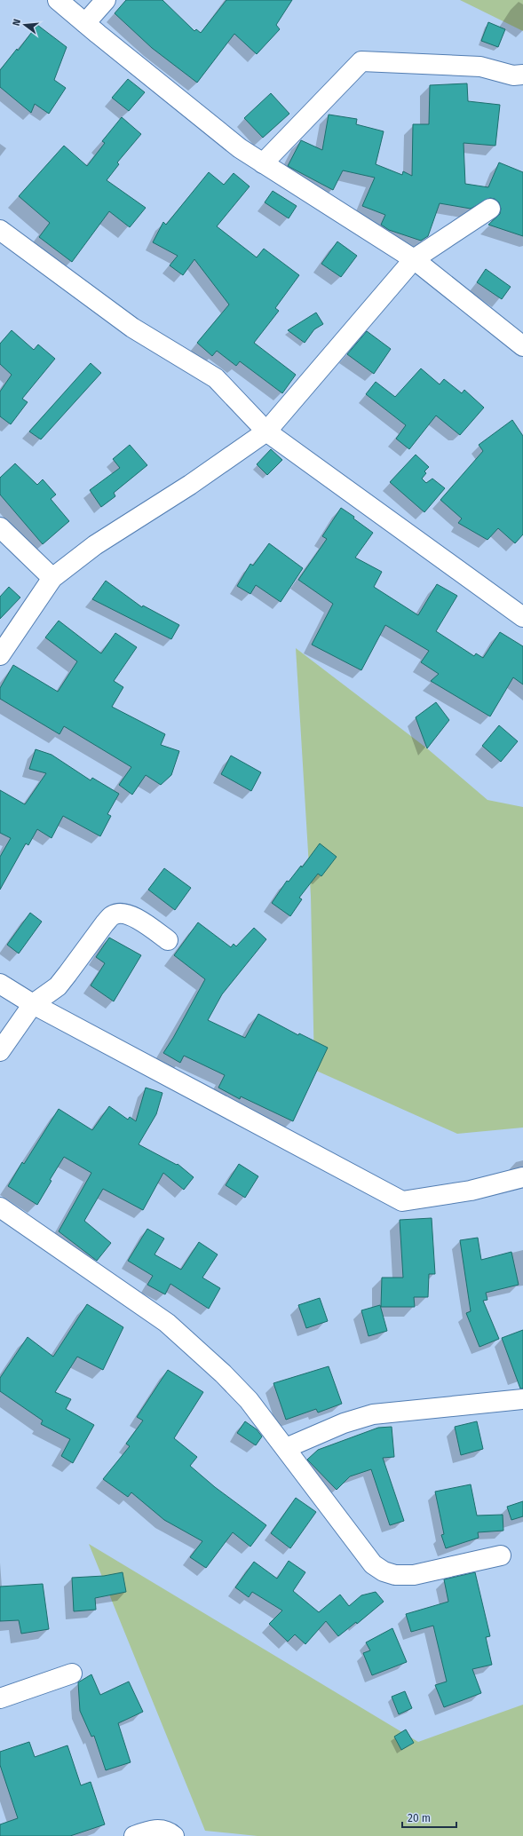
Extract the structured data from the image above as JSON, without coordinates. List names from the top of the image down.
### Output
{
  "scale_bar": "20 m",
  "north": "left"
}
